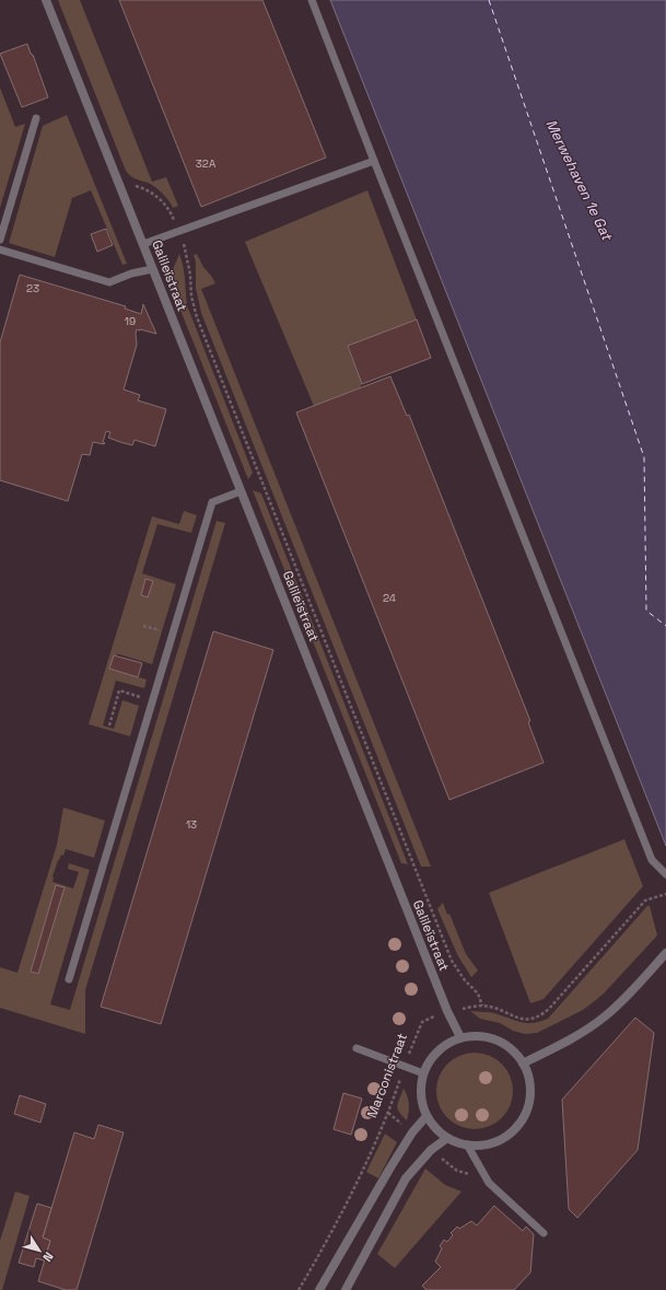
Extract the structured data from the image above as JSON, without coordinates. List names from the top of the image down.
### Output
{
  "streets": {
    "street": ["Galileïstraat"],
    "path": ["Marconistraat"]
  },
  "crossings": [
    ["Galileïstraat", "Marconistraat"]
  ],
  "water": ["Merwehaven 1e Gat"],
  "house_numbers": [
    "32A",
    "23",
    "19",
    "24",
    "13"
  ],
  "north": "bottom right"
}
